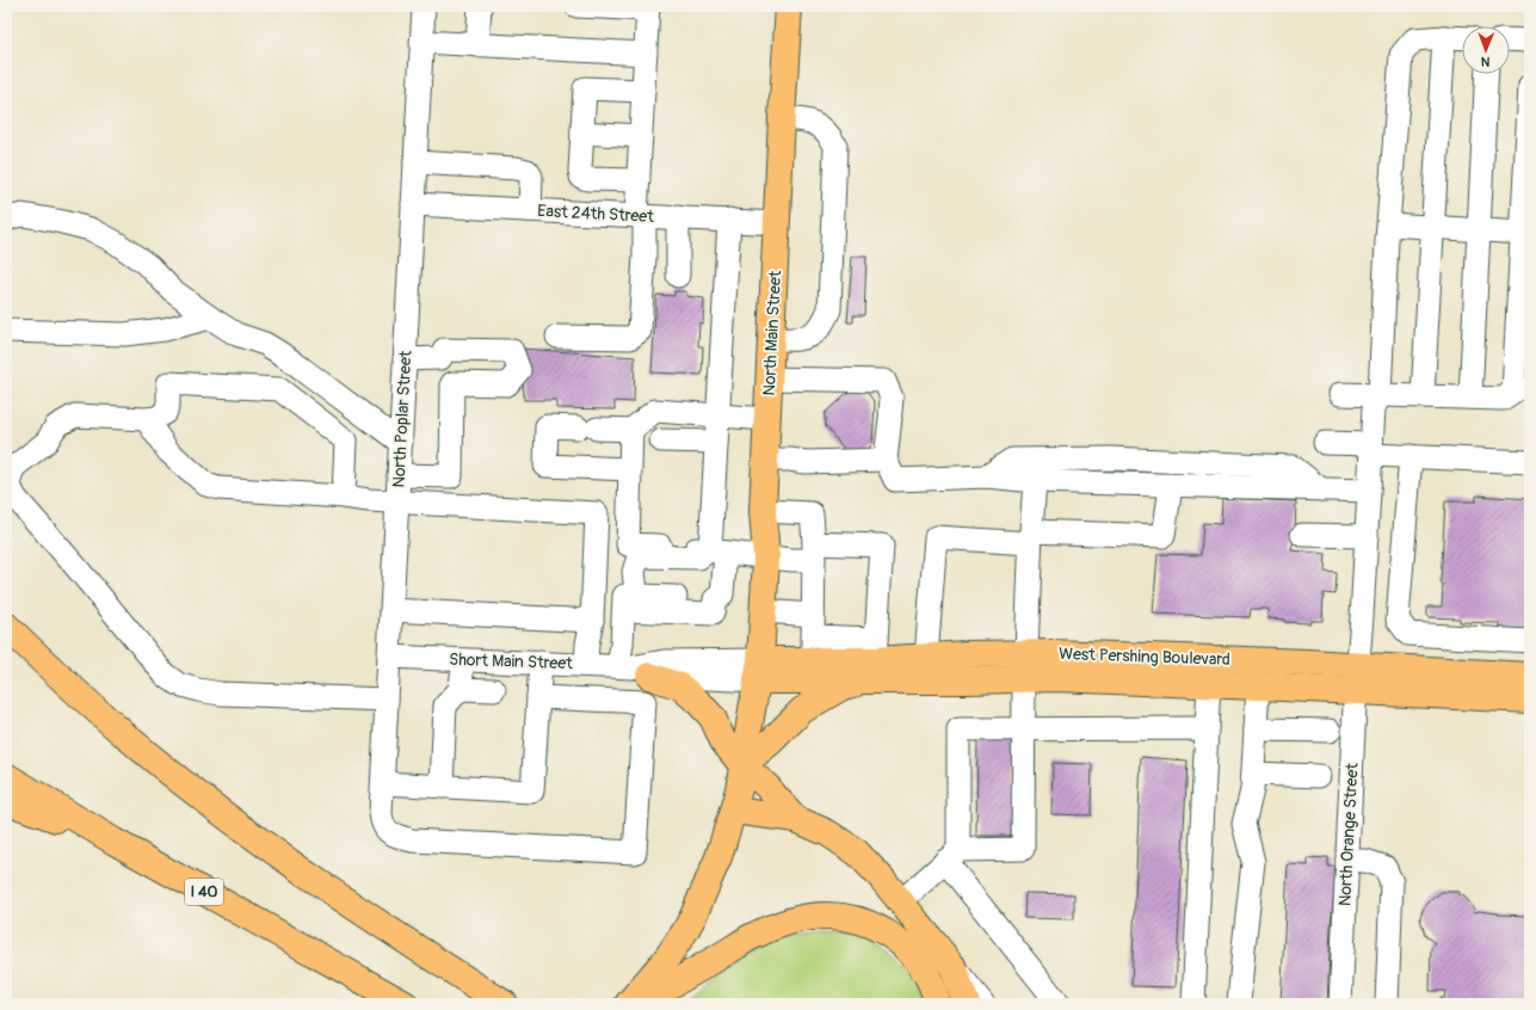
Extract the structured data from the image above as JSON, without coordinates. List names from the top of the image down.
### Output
{
  "streets": {
    "main road": ["North Main Street", "West Pershing Boulevard", "I 40"],
    "street": [
      "East 24th Street",
      "North Poplar Street",
      "Short Main Street",
      "North Orange Street"
    ]
  },
  "crossings": [
    ["East 24th Street", "North Main Street"],
    ["East 24th Street", "North Poplar Street"],
    ["North Main Street", "West Pershing Boulevard"],
    ["North Main Street", "Short Main Street"],
    ["North Poplar Street", "Short Main Street"],
    ["West Pershing Boulevard", "Short Main Street"],
    ["West Pershing Boulevard", "North Orange Street"]
  ],
  "north": "bottom"
}
